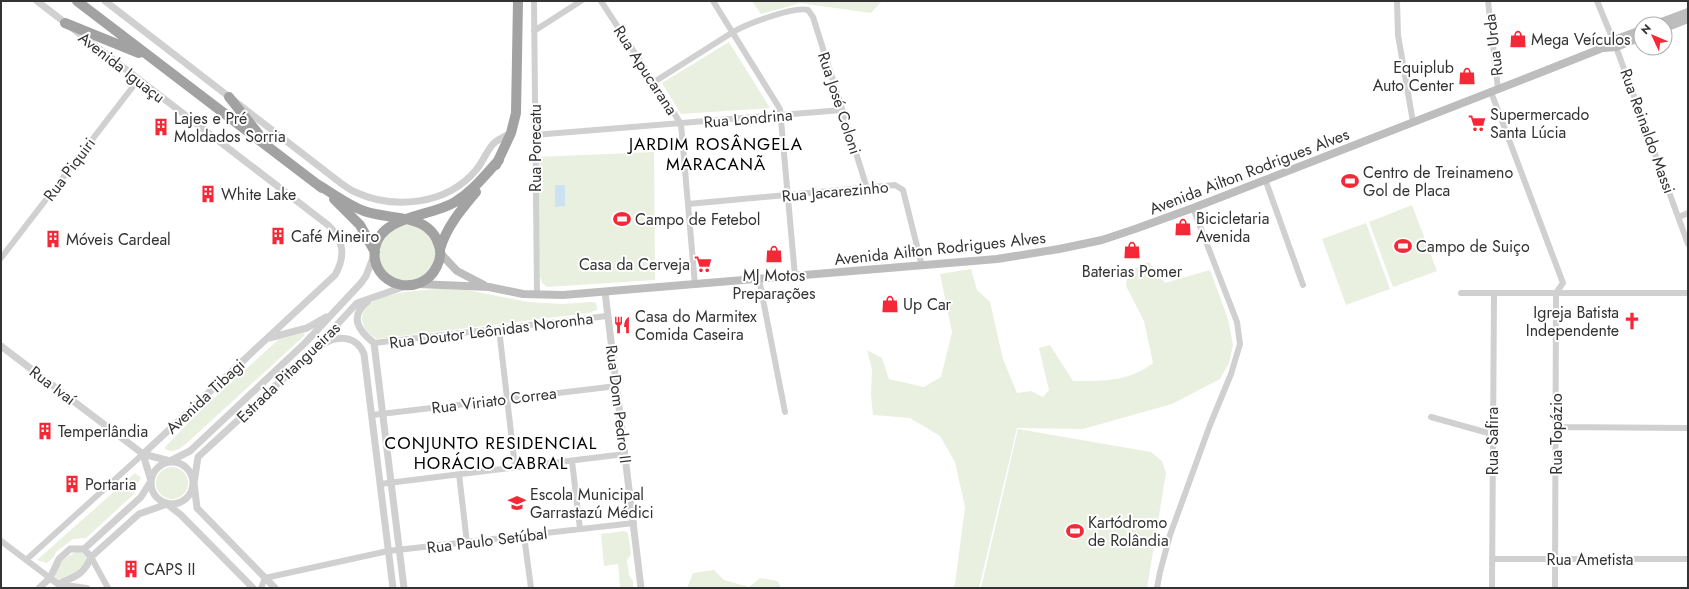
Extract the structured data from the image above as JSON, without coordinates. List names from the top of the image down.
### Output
{
  "streets": {
    "main road": ["Avenida Ailton Rodrigues Alves"],
    "street": [
      "Rua Urda",
      "Avenida Iguaçu",
      "Rua Apucarana",
      "Rua José Coloni",
      "Rua Londrina",
      "Rua Reinaldo Massi",
      "Rua Porecatu",
      "Rua Piquiri",
      "Rua Jacarezinho",
      "Rua Doutor Leônidas Noronha",
      "Estrada Pitangueiras",
      "Rua Ivaí",
      "Avenida Tibagi",
      "Rua Viriato Correa",
      "Rua Dom Pedro II",
      "Rua Topázio",
      "Rua Safira",
      "Rua Paulo Setúbal",
      "Rua Ametista"
    ]
  },
  "crossings": [
    ["Rua Urda", "Avenida Ailton Rodrigues Alves"],
    ["Avenida Iguaçu", "Rua Piquiri"],
    ["Avenida Iguaçu", "Avenida Tibagi"],
    ["Rua Apucarana", "Rua Londrina"],
    ["Rua Apucarana", "Avenida Ailton Rodrigues Alves"],
    ["Rua Apucarana", "Rua Jacarezinho"],
    ["Rua José Coloni", "Rua Londrina"],
    ["Rua José Coloni", "Rua Jacarezinho"],
    ["Rua Londrina", "Rua Porecatu"],
    ["Rua Reinaldo Massi", "Avenida Ailton Rodrigues Alves"],
    ["Rua Porecatu", "Avenida Ailton Rodrigues Alves"],
    ["Avenida Ailton Rodrigues Alves", "Rua Jacarezinho"],
    ["Avenida Ailton Rodrigues Alves", "Rua Dom Pedro II"],
    ["Rua Doutor Leônidas Noronha", "Rua Dom Pedro II"],
    ["Estrada Pitangueiras", "Rua Ivaí"],
    ["Rua Ivaí", "Avenida Tibagi"],
    ["Rua Viriato Correa", "Rua Dom Pedro II"],
    ["Rua Dom Pedro II", "Rua Paulo Setúbal"],
    ["Rua Topázio", "Rua Ametista"],
    ["Rua Safira", "Rua Ametista"]
  ],
  "districts": ["JARDIM ROSÂNGELA MARACANÃ", "CONJUNTO RESIDENCIAL HORÁCIO CABRAL"],
  "places": {
    "shop": [
      "Mega Veículos",
      "Equiplub Auto Center",
      "Bicicletaria Avenida",
      "Baterias Pomer",
      "MJ Motos Preparações",
      "Up Car"
    ],
    "supermarket": ["Supermercado Santa Lúcia", "Casa da Cerveja"],
    "building": [
      "Lajes e Pré Moldados Sorria",
      "White Lake",
      "Café Mineiro",
      "Móveis Cardeal",
      "Temperlândia",
      "Portaria",
      "CAPS II"
    ],
    "sports": [
      "Centro de Treinameno Gol de Placa",
      "Campo de Fetebol",
      "Campo de Suiço",
      "Kartódromo de Rolândia"
    ],
    "church": ["Igreja Batista Independente"],
    "restaurant": ["Casa do Marmitex Comida Caseira"],
    "school or university": ["Escola Municipal Garrastazú Médici"]
  },
  "north": "top left"
}
